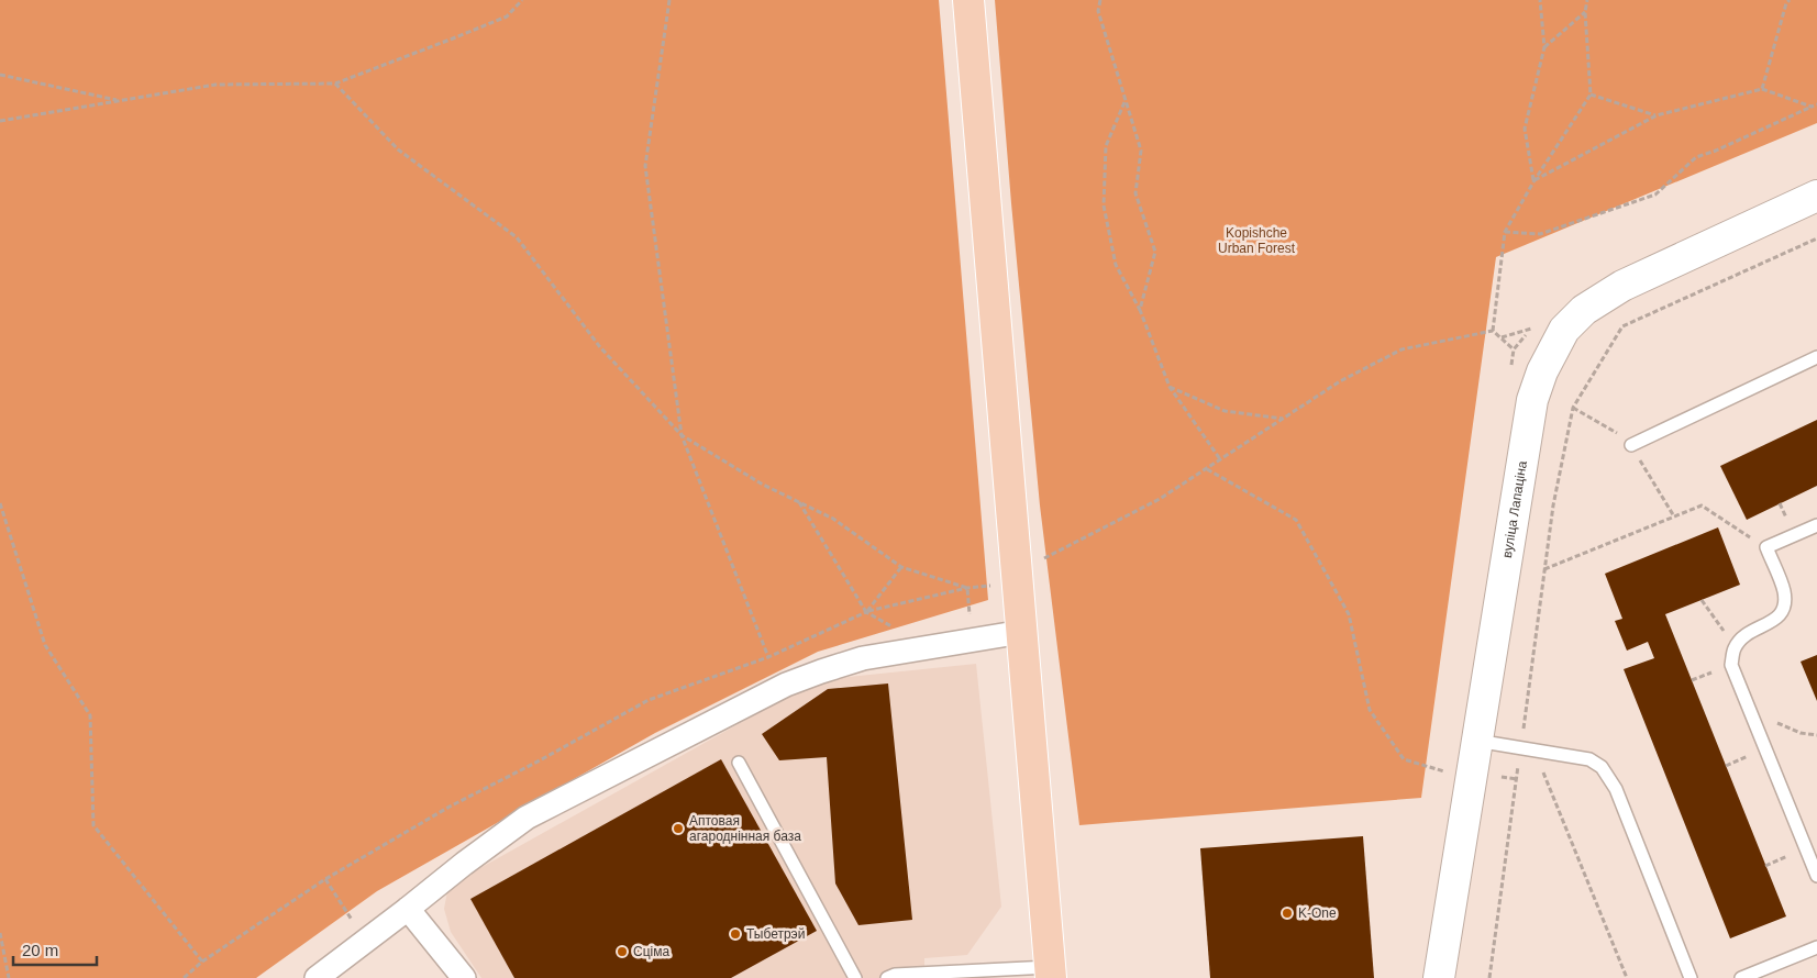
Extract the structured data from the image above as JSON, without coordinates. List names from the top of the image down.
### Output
{
  "streets": {
    "main road": ["вуліца Лапаціна"]
  },
  "parks": ["Kopishche Urban Forest"],
  "places": [
    "Аптовая агароднінная база",
    "K-One",
    "Тыбетрэй",
    "Сціма"
  ],
  "scale_bar": "20 m"
}
